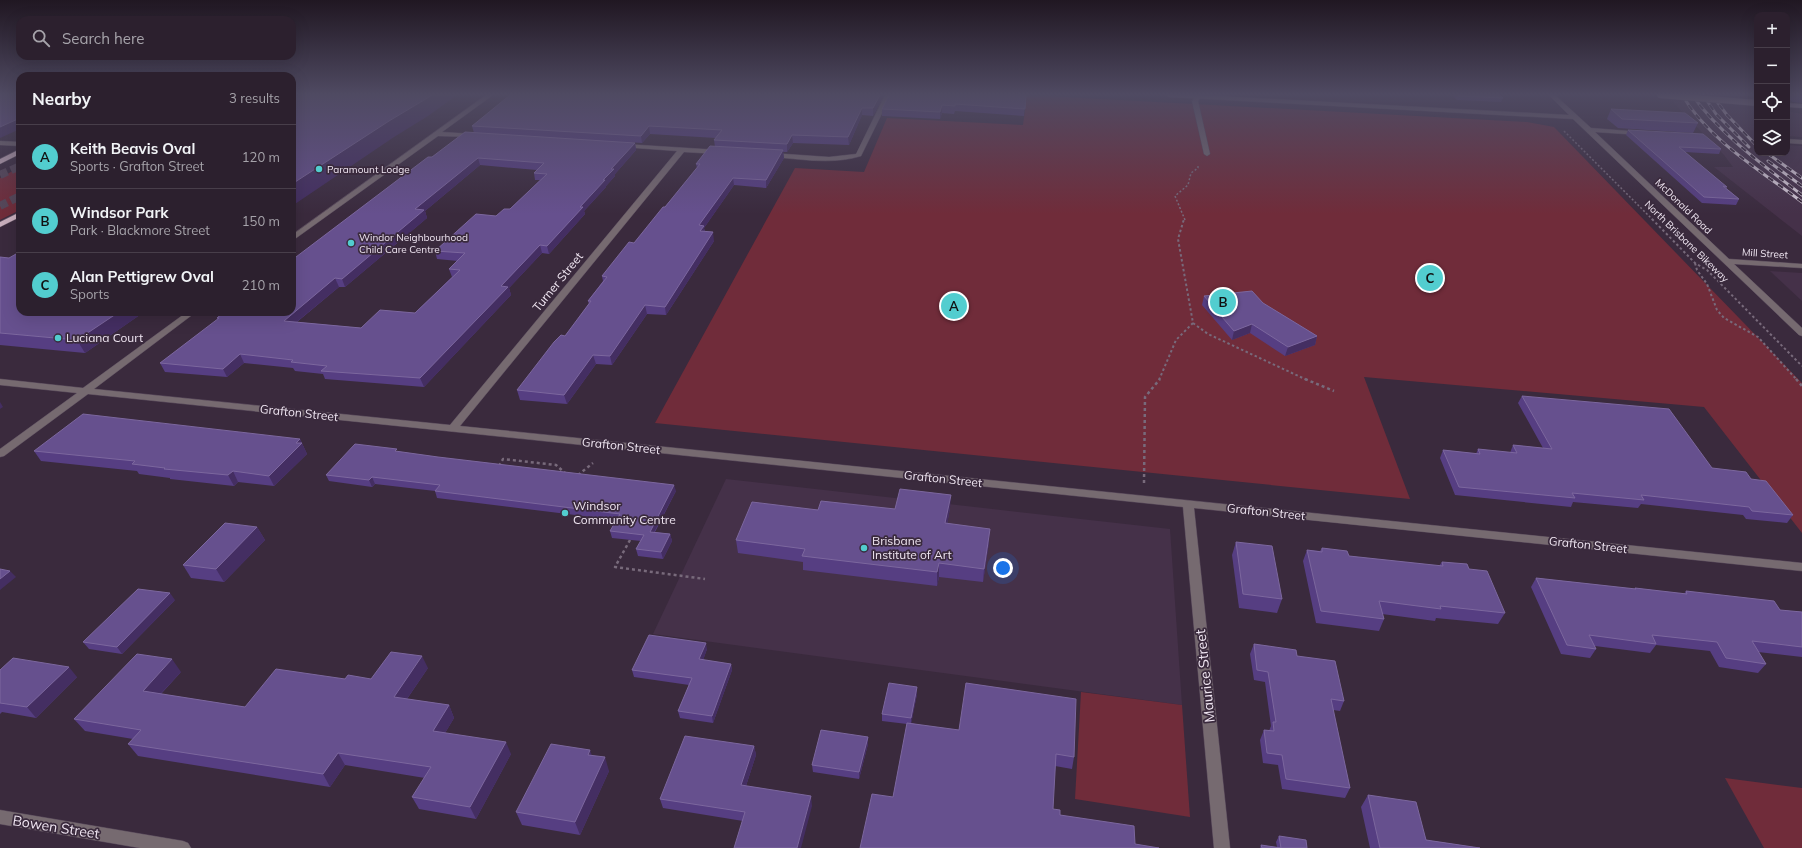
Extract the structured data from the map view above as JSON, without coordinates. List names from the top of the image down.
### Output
{
  "streets": {
    "street": [
      "McDonald Road",
      "Mill Street",
      "Turner Street",
      "Grafton Street",
      "Maurice Street",
      "Bowen Street"
    ],
    "path": ["North Brisbane Bikeway"]
  },
  "crossings": [
    ["McDonald Road", "Mill Street"],
    ["Turner Street", "Grafton Street"],
    ["Grafton Street", "Maurice Street"]
  ],
  "places": [
    "Paramount Lodge",
    "Windor Neighbourhood Child Care Centre",
    "Luciana Court",
    "Windsor Community Centre",
    "Brisbane Institute of Art"
  ],
  "page": {
    "map_buttons": ["+", "−"],
    "search": "Search here",
    "heading": ["Nearby", "3 results"],
    "list": [
      {
        "mark": "A",
        "name": "Keith Beavis Oval",
        "note": "Sports · Grafton Street",
        "value": "120 m"
      },
      {
        "mark": "B",
        "name": "Windsor Park",
        "note": "Park · Blackmore Street",
        "value": "150 m"
      },
      {
        "mark": "C",
        "name": "Alan Pettigrew Oval",
        "note": "Sports",
        "value": "210 m"
      }
    ],
    "pins": ["C", "B", "A"]
  }
}
